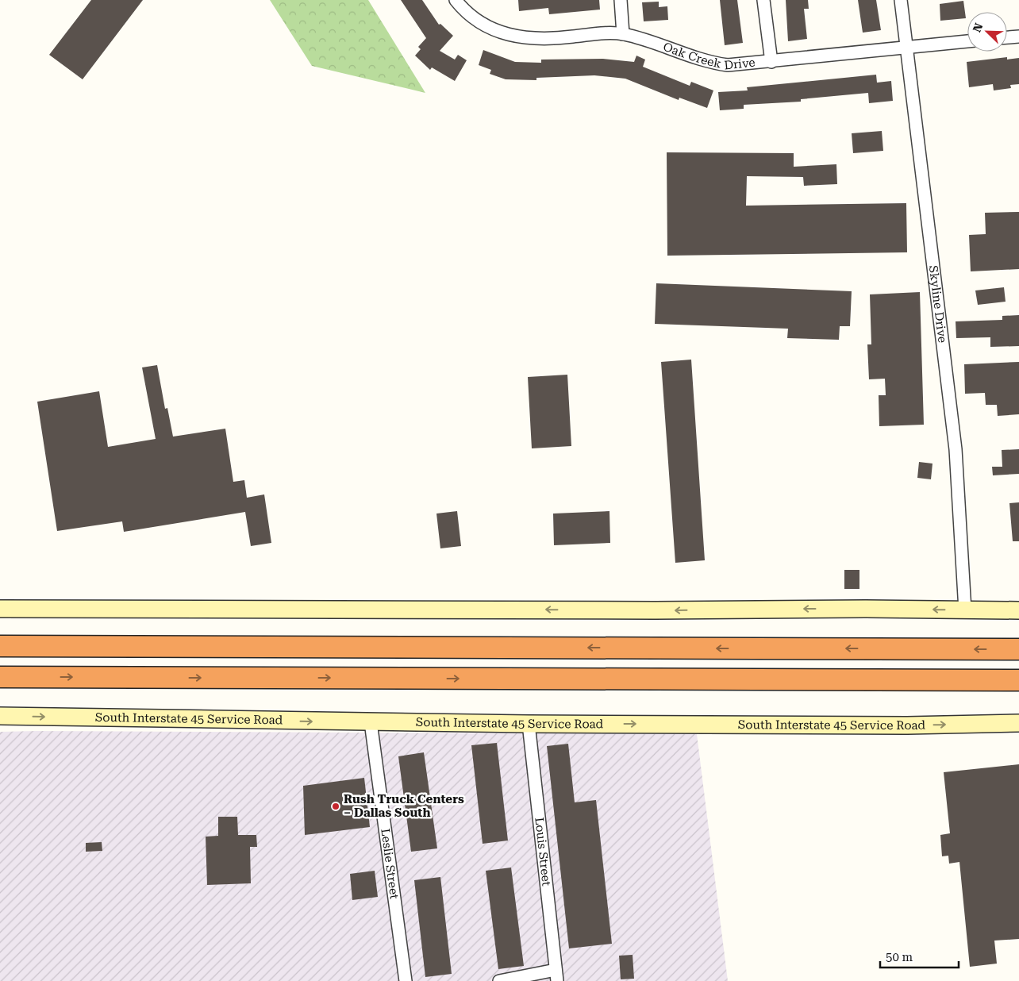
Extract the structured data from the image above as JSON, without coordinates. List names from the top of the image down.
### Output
{
  "streets": {
    "main road": ["South Interstate 45 Service Road"],
    "street": [
      "Oak Creek Drive",
      "Skyline Drive",
      "Louis Street",
      "Leslie Street"
    ]
  },
  "crossings": [
    ["Oak Creek Drive", "Skyline Drive"],
    ["South Interstate 45 Service Road", "Louis Street"],
    ["South Interstate 45 Service Road", "Leslie Street"]
  ],
  "places": ["Rush Truck Centers – Dallas South"],
  "scale_bar": "50 m",
  "north": "top left"
}
